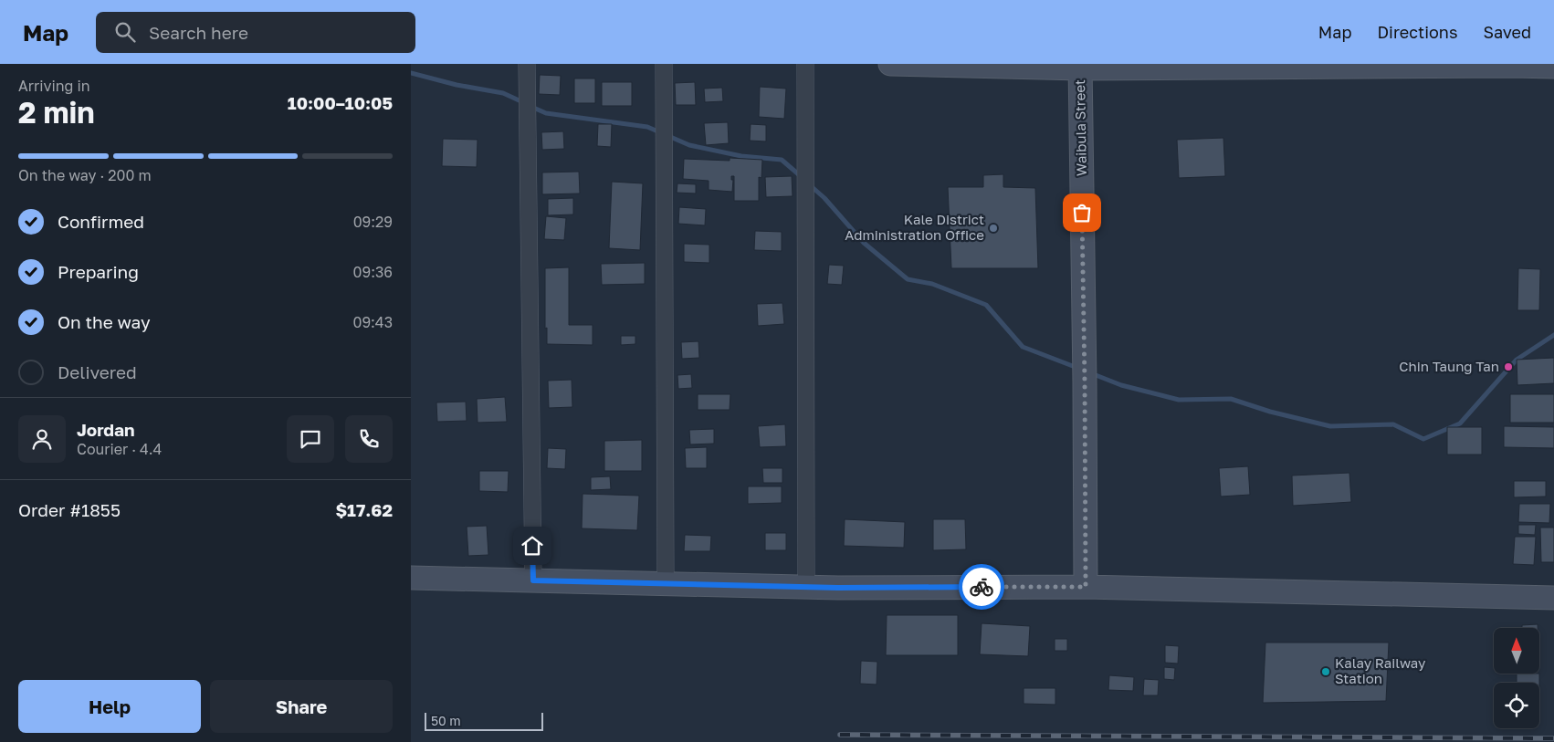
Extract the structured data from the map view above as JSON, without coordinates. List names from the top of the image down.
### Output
{
  "streets": {
    "street": ["Waibula Street"]
  },
  "places": ["Kale District Administration Office", "Chin Taung Tan", "Kalay Railway Station"],
  "scale_bar": "50 m",
  "north": "top",
  "page": {
    "header": "Map",
    "search": "Search here",
    "nav": ["Map", "Directions", "Saved"],
    "heading": ["2 min", "Arriving in", "10:00–10:05"],
    "panel": [
      "Jordan",
      "Courier · 4.4",
      "Order #1855",
      "$17.62"
    ],
    "bar": "On the way · 200 m",
    "list": [
      ["Confirmed", "09:29"],
      ["Preparing", "09:36"],
      ["On the way", "09:43"],
      "Delivered"
    ],
    "buttons": ["Help", "Share"],
    "scale": "50 m"
  }
}
